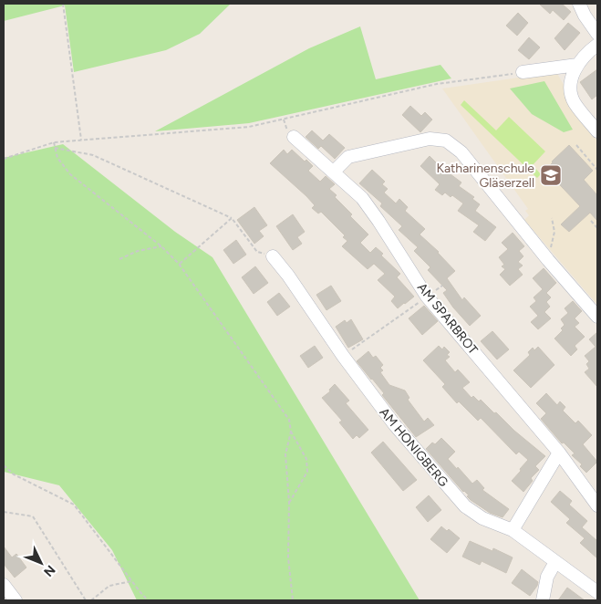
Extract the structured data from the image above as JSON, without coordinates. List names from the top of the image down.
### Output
{
  "streets": {
    "street": ["AM SPARBROT", "AM HONIGBERG"]
  },
  "places": {
    "school or university": ["Katharinenschule Gläserzell"]
  },
  "north": "bottom right"
}
